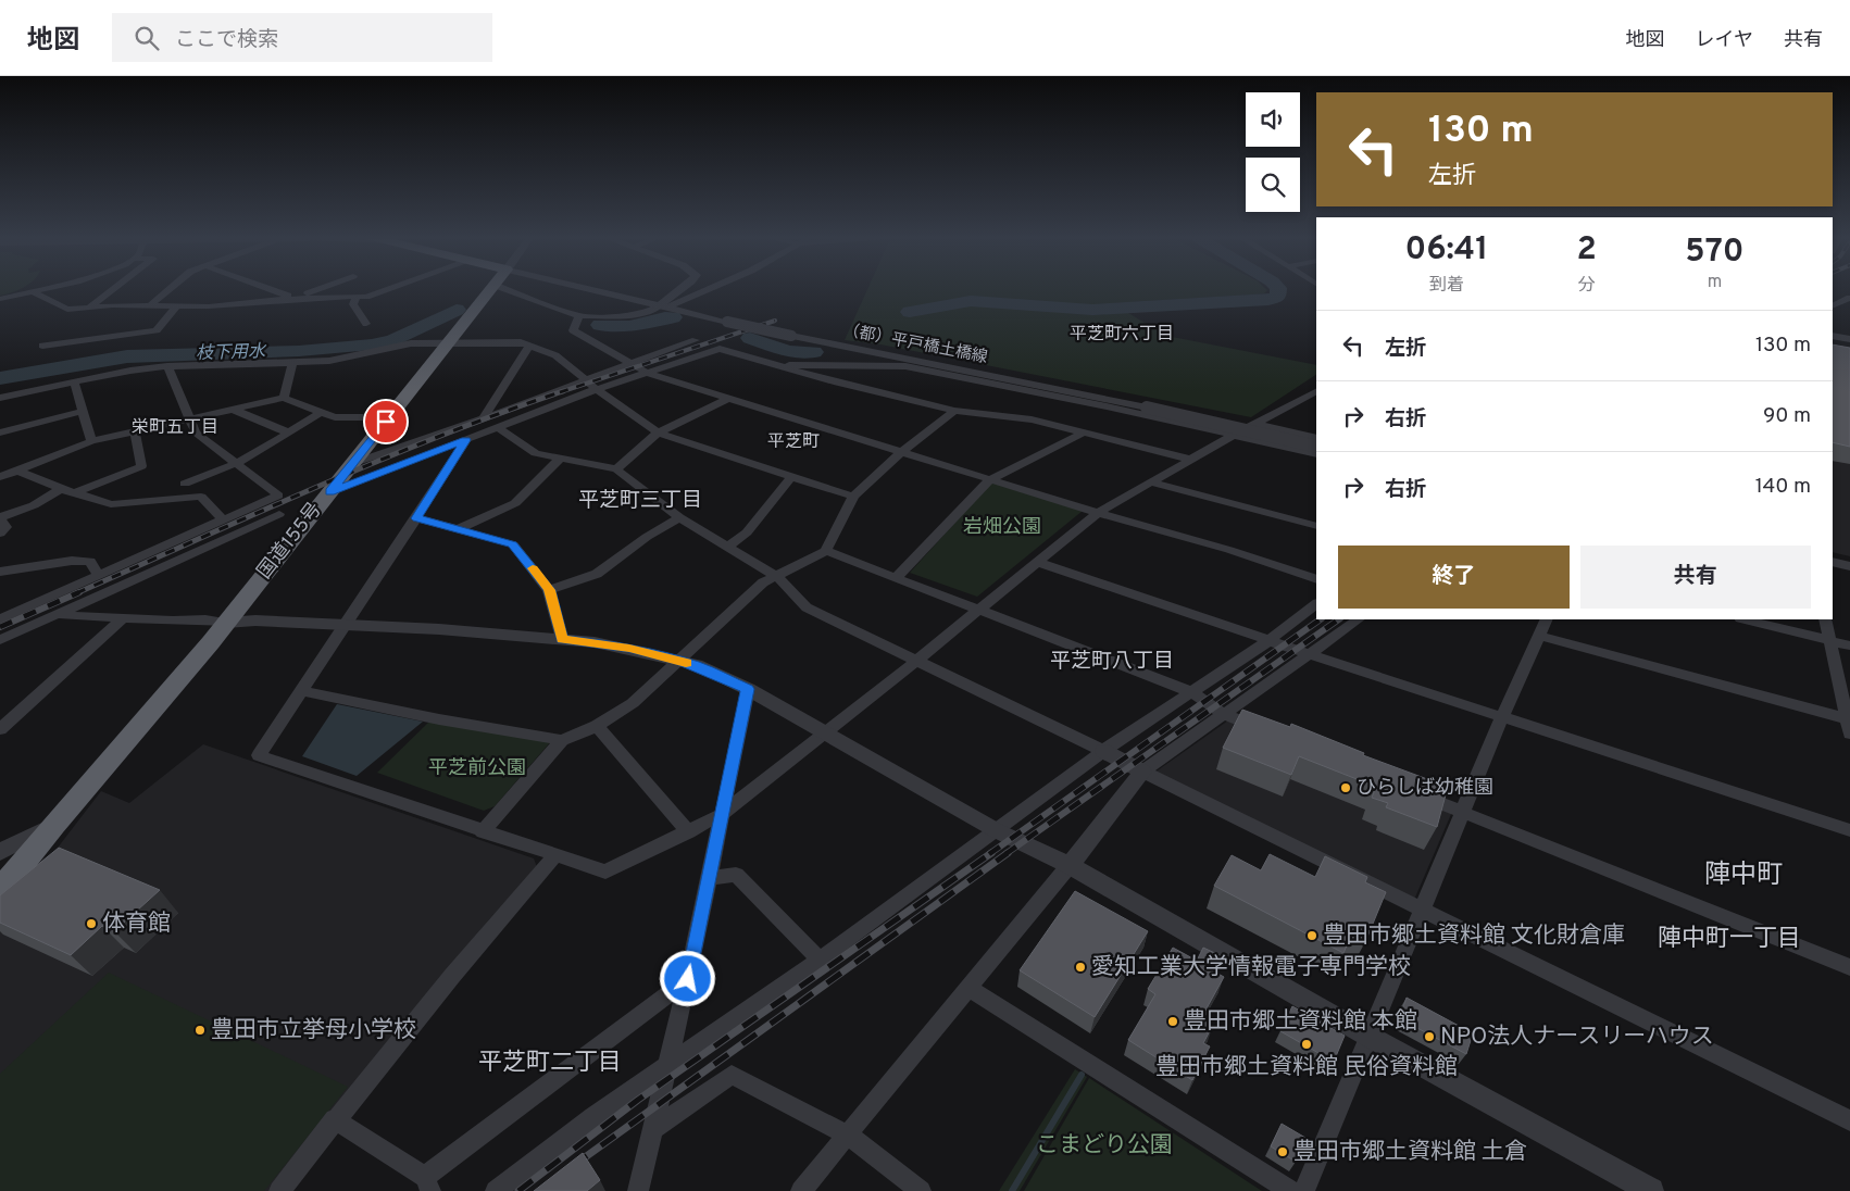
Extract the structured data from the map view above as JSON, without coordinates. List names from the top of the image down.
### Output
{
  "streets": {
    "highway": ["国道155号"],
    "street": ["（都）平戸橋土橋線"]
  },
  "districts": [
    "平芝町六丁目",
    "栄町五丁目",
    "平芝町",
    "平芝町三丁目",
    "平芝町八丁目",
    "陣中町",
    "陣中町一丁目",
    "平芝町二丁目"
  ],
  "water": ["枝下用水"],
  "parks": ["岩畑公園", "平芝前公園", "こまどり公園"],
  "places": [
    "ひらしば幼稚園",
    "体育館",
    "豊田市郷土資料館 文化財倉庫",
    "愛知工業大学情報電子専門学校",
    "豊田市郷土資料館 本館",
    "豊田市立挙母小学校",
    "NPO法人ナースリーハウス",
    "豊田市郷土資料館 民俗資料館",
    "豊田市郷土資料館 土倉"
  ],
  "page": {
    "header": "地図",
    "search": "ここで検索",
    "nav": ["地図", "レイヤ", "共有"],
    "turn": ["130 m", "左折"],
    "eta": [
      "06:41",
      "到着",
      "2",
      "分",
      "570",
      "m"
    ],
    "list": [
      {
        "name": "左折",
        "value": "130 m"
      },
      {
        "name": "右折",
        "value": "90 m"
      },
      {
        "name": "右折",
        "value": "140 m"
      }
    ],
    "buttons": ["終了", "共有"]
  }
}
